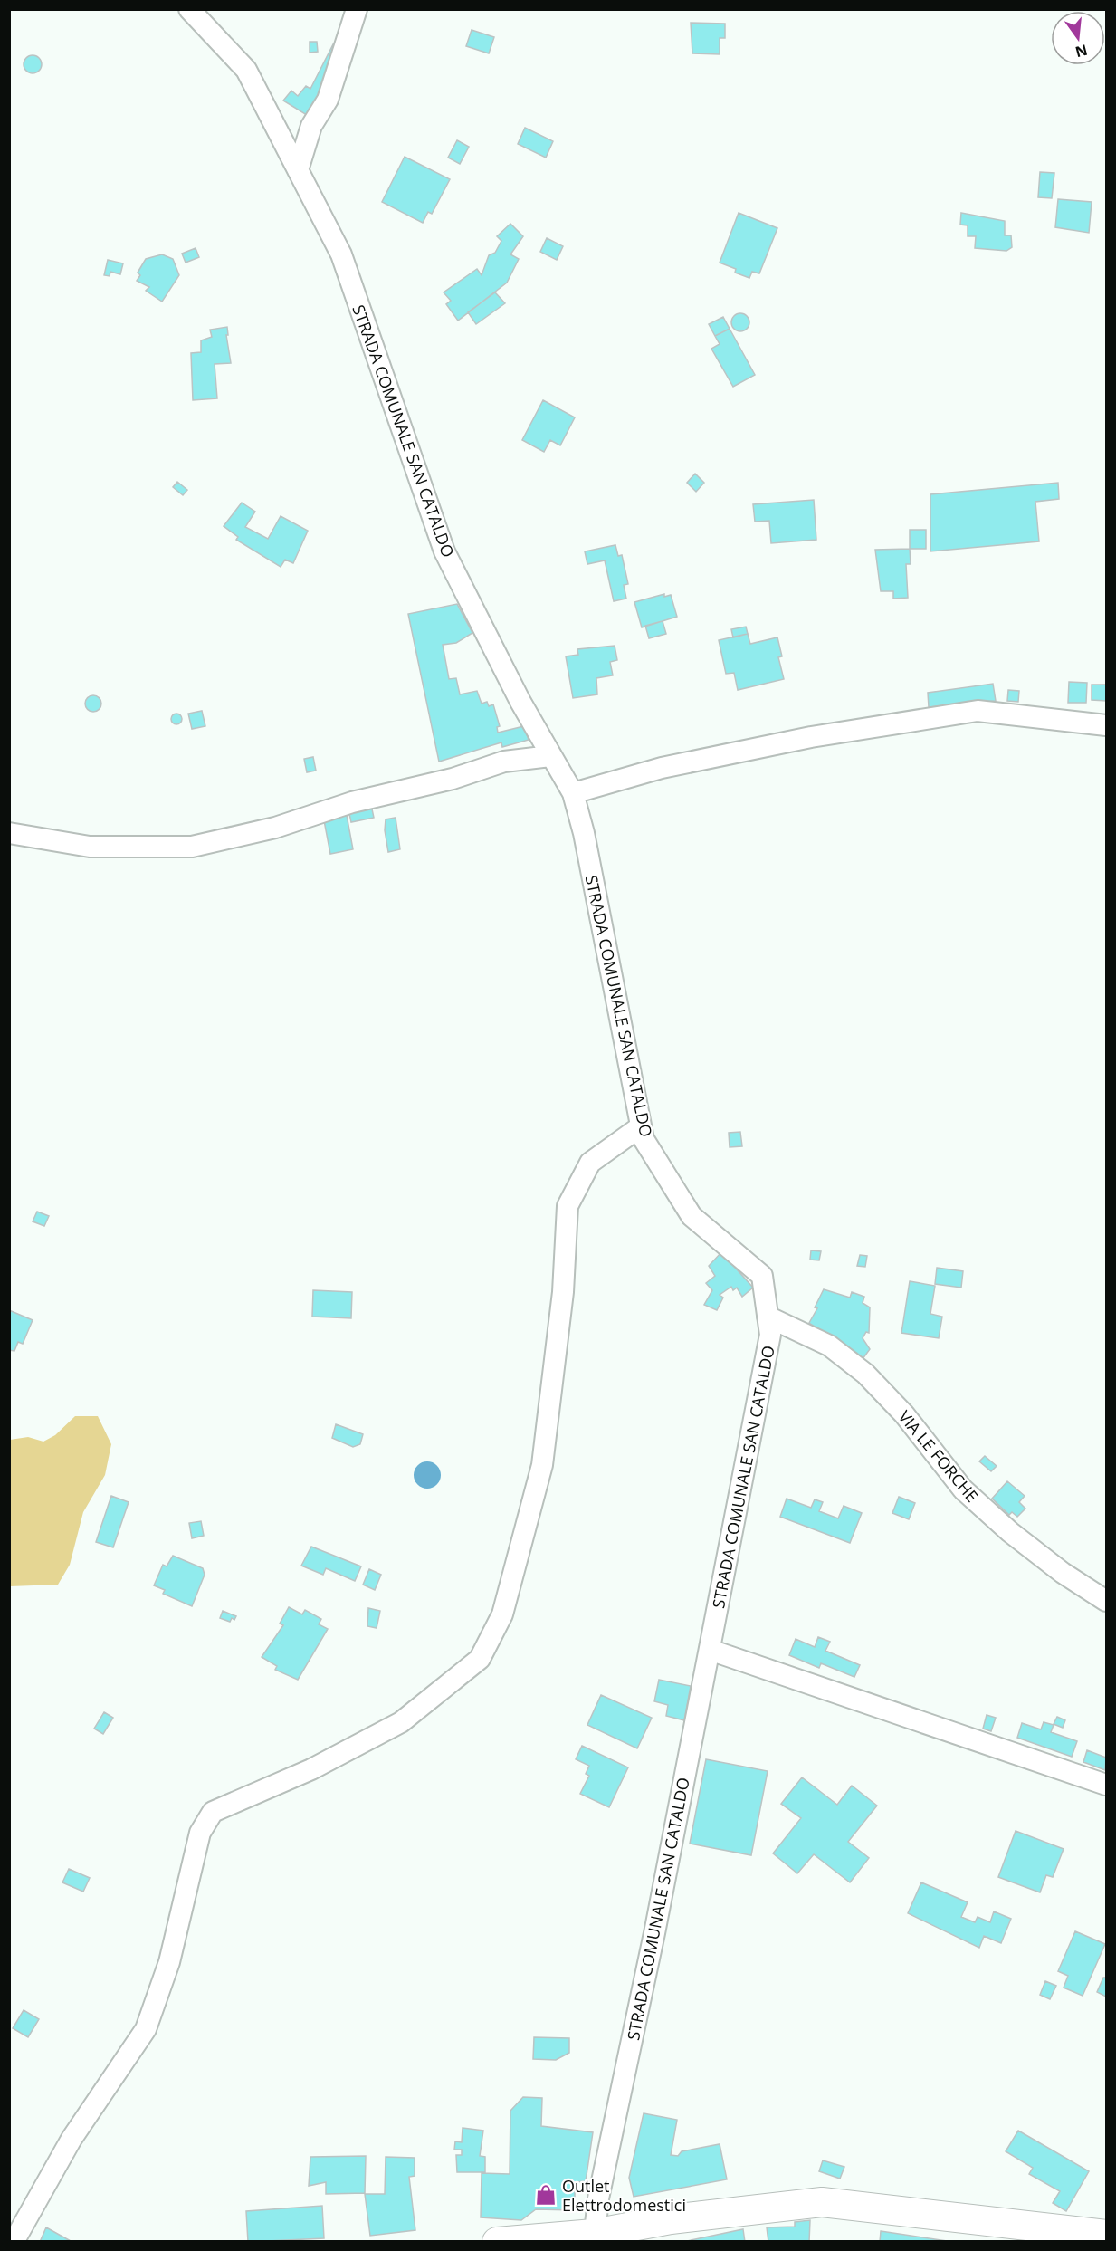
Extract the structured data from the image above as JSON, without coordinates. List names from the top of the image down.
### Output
{
  "streets": {
    "street": ["STRADA COMUNALE SAN CATALDO", "VIA LE FORCHE"]
  },
  "crossings": [
    ["STRADA COMUNALE SAN CATALDO", "VIA LE FORCHE"]
  ],
  "places": {
    "shop": ["Outlet Elettrodomestici"]
  },
  "north": "bottom"
}
